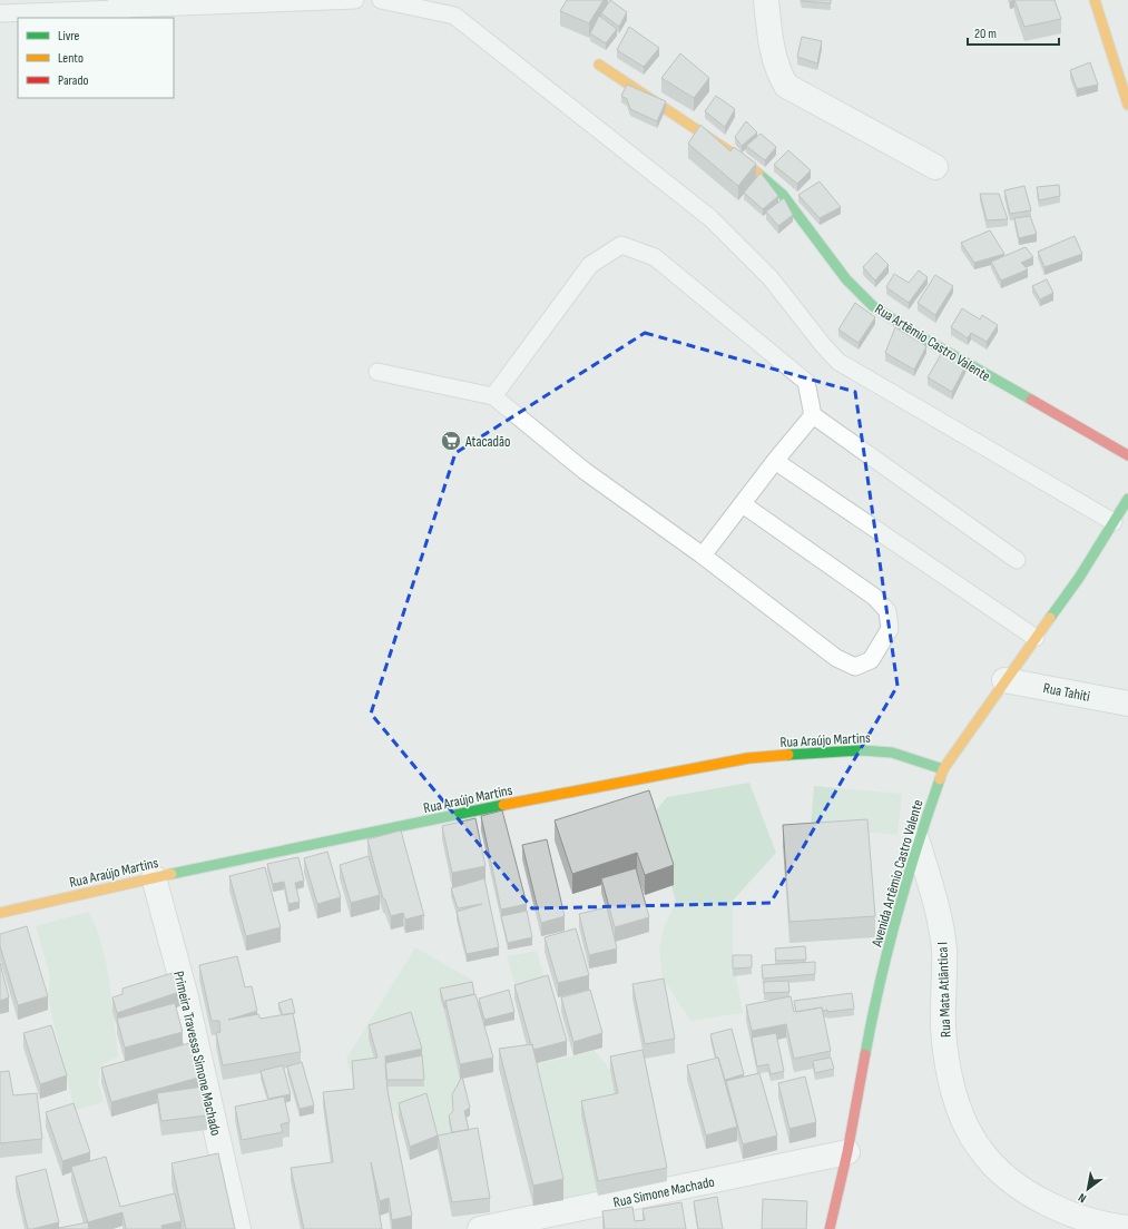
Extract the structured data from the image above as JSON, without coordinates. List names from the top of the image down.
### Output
{
  "streets": {
    "street": [
      "Rua Artêmio Castro Valente",
      "Rua Tahiti",
      "Rua Araújo Martins",
      "Avenida Artêmio Castro Valente",
      "Rua Mata Atlântica I",
      "Primeira Travessa Simone Machado",
      "Rua Simone Machado"
    ]
  },
  "crossings": [
    ["Rua Tahiti", "Avenida Artêmio Castro Valente"],
    ["Rua Araújo Martins", "Avenida Artêmio Castro Valente"],
    ["Rua Araújo Martins", "Primeira Travessa Simone Machado"],
    ["Avenida Artêmio Castro Valente", "Rua Mata Atlântica I"],
    ["Avenida Artêmio Castro Valente", "Rua Simone Machado"]
  ],
  "places": {
    "supermarket": ["Atacadão"]
  },
  "legend": ["Livre", "Lento", "Parado"],
  "scale_bar": "20 m",
  "north": "bottom left"
}
